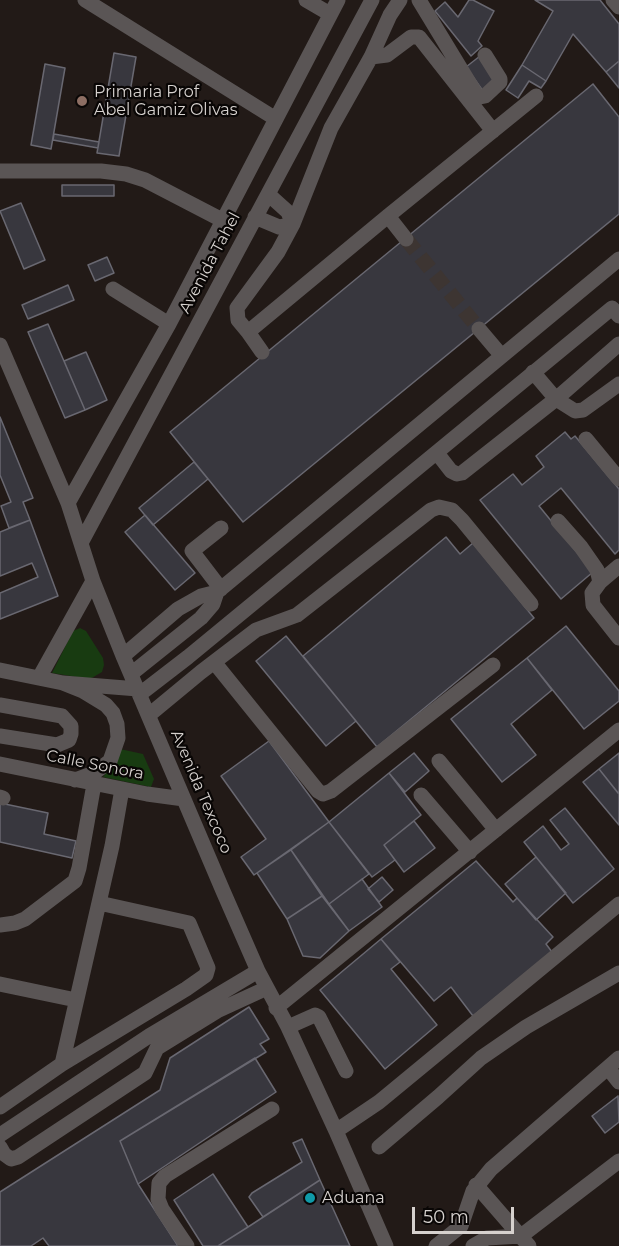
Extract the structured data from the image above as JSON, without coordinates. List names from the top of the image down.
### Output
{
  "streets": {
    "street": ["Avenida Tahel", "Calle Sonora", "Avenida Texcoco"]
  },
  "crossings": [
    ["Avenida Tahel", "Avenida Texcoco"],
    ["Calle Sonora", "Avenida Texcoco"]
  ],
  "places": ["Primaria Prof Abel Gamiz Olivas", "Aduana"],
  "scale_bar": "50 m"
}
